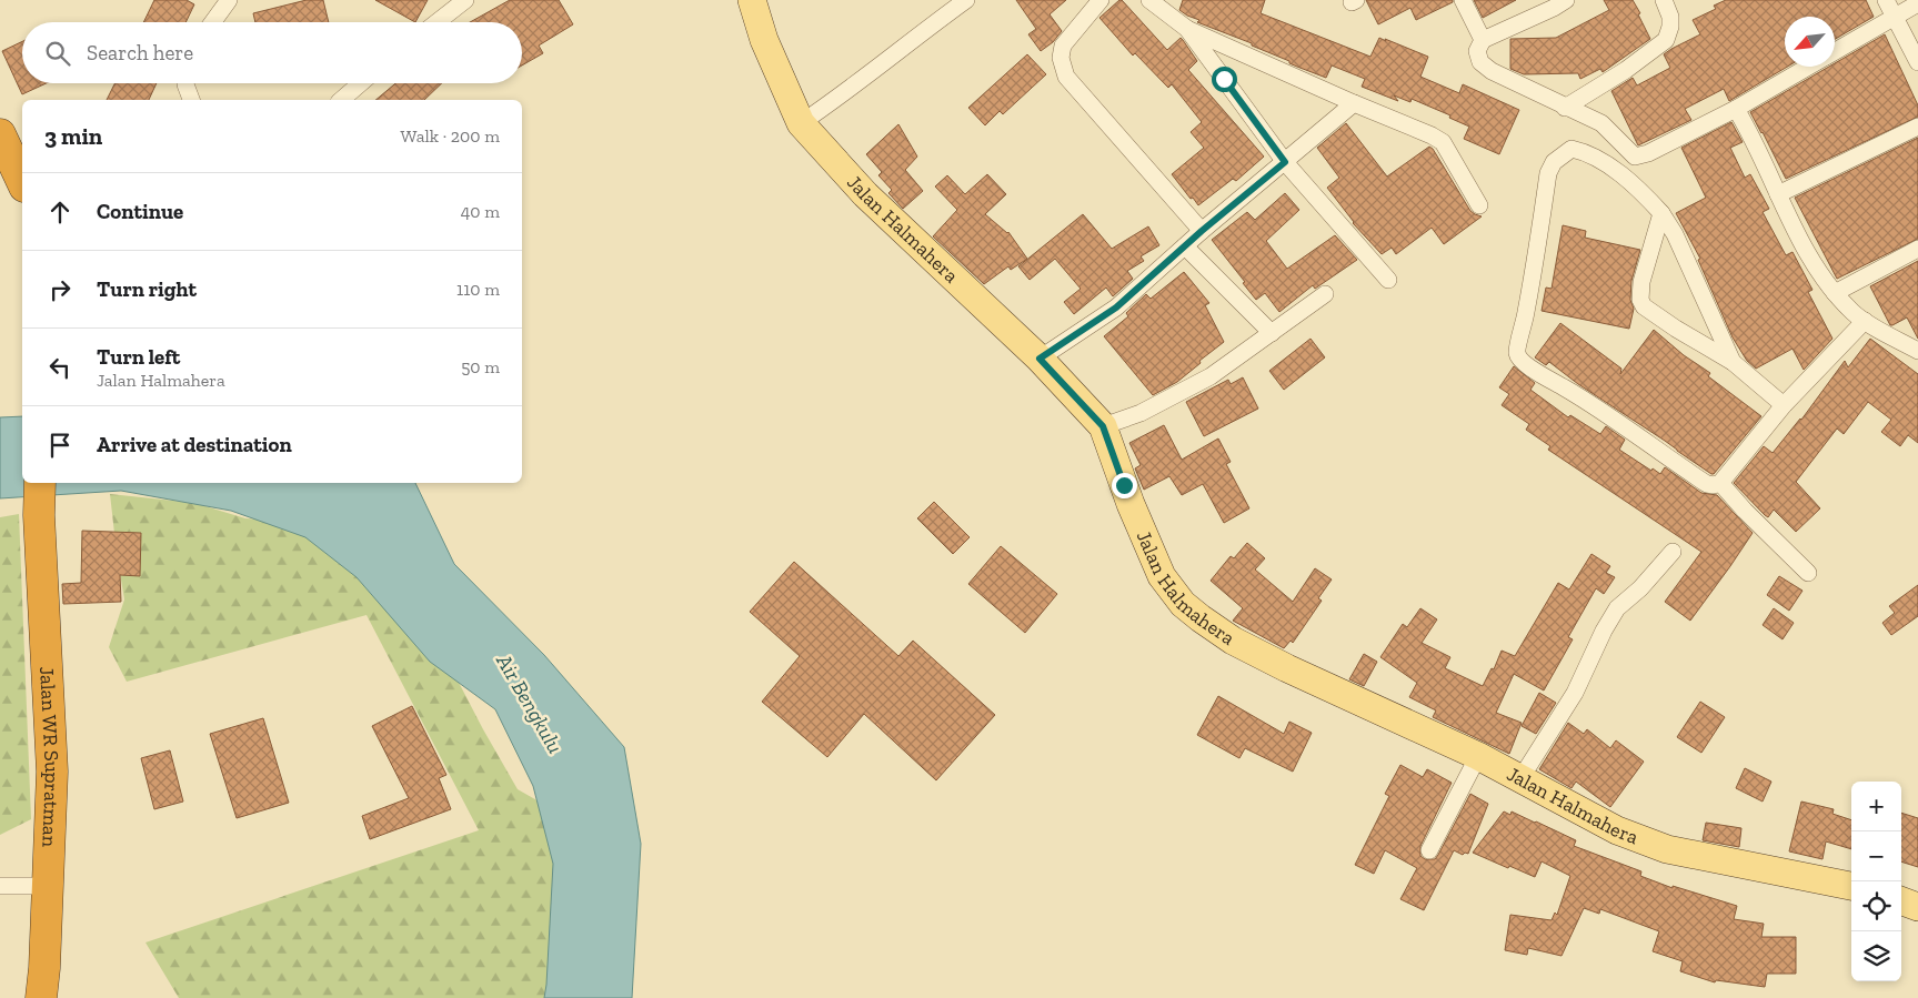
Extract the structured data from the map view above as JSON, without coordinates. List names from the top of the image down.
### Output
{
  "streets": {
    "highway": ["Jalan WR Supratman"],
    "main road": ["Jalan Halmahera"]
  },
  "water": ["Air Bengkulu"],
  "north": "bottom left",
  "page": {
    "search": "Search here",
    "heading": ["3 min", "Walk · 200 m"],
    "list": [
      ["Continue", "40 m"],
      ["Turn right", "110 m"],
      ["Turn left", "Jalan Halmahera", "50 m"],
      "Arrive at destination"
    ],
    "map_buttons": ["+", "−"]
  }
}
